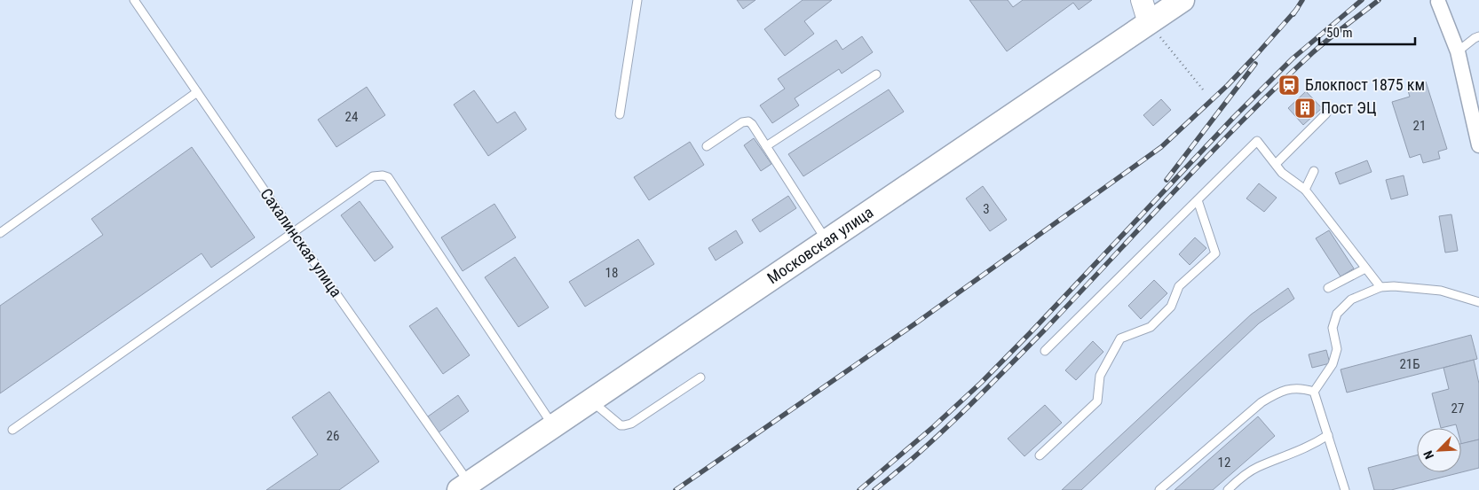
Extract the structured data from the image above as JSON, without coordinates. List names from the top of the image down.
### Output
{
  "streets": {
    "main road": ["Московская улица"],
    "lane": ["Сахалинская улица"]
  },
  "crossings": [
    ["Сахалинская улица", "Московская улица"]
  ],
  "places": {
    "station": ["Блокпост 1875 км"],
    "building": ["Пост ЭЦ"]
  },
  "house_numbers": [
    "24",
    "21",
    "3",
    "18",
    "21Б",
    "27",
    "26",
    "12"
  ],
  "scale_bar": "50 m",
  "north": "bottom left"
}
